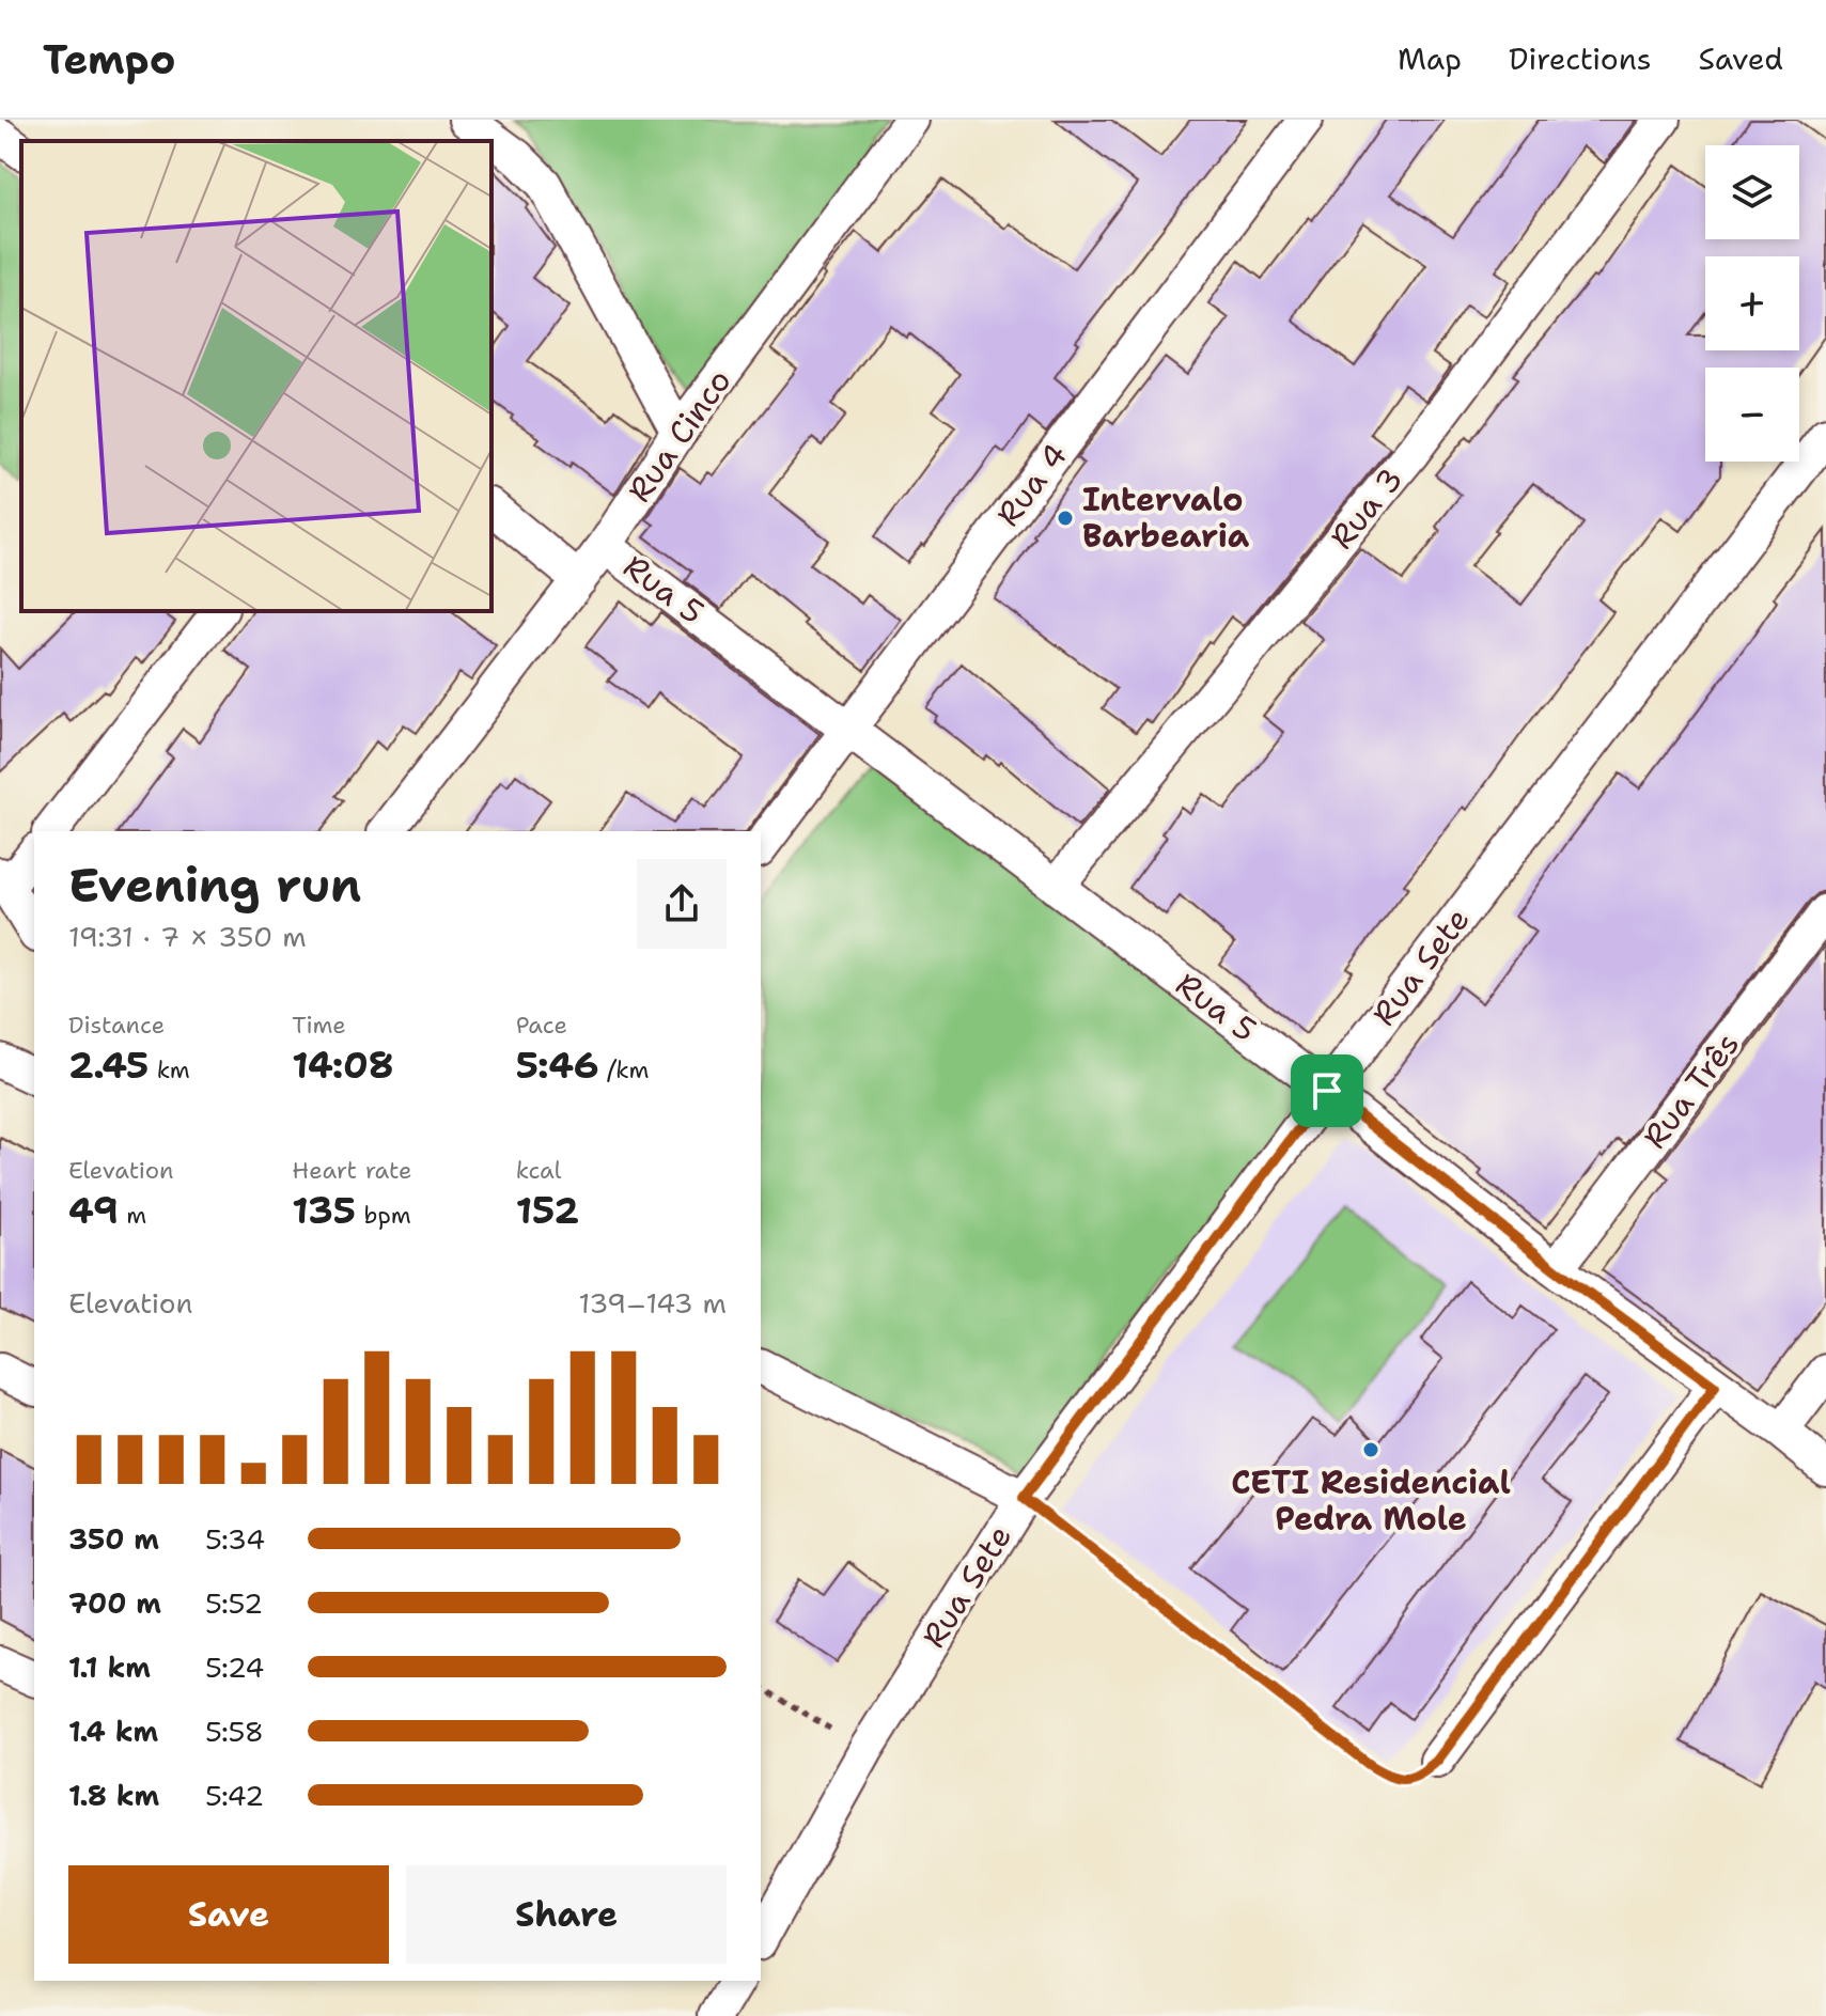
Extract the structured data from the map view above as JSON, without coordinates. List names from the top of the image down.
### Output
{
  "streets": {
    "street": [
      "Rua Cinco",
      "Rua 4",
      "Rua 3",
      "Rua 5",
      "Rua Sete",
      "Rua Três"
    ]
  },
  "crossings": [
    ["Rua Cinco", "Rua 5"],
    ["Rua 4", "Rua 5"],
    ["Rua 3", "Rua 5"],
    ["Rua 5", "Rua Sete"],
    ["Rua 5", "Rua Três"]
  ],
  "places": ["Intervalo Barbearia", "CETI Residencial Pedra Mole"],
  "page": {
    "header": "Tempo",
    "nav": ["Map", "Directions", "Saved"],
    "map_buttons": ["+", "−"],
    "heading": ["Evening run", "19:31 · 7 × 350 m"],
    "stats": [
      ["Distance", "2.45 km"],
      ["Time", "14:08"],
      ["Pace", "5:46 /km"],
      ["Elevation", "49 m"],
      ["Heart rate", "135 bpm"],
      ["kcal", "152"]
    ],
    "chart": ["Elevation", "139–143 m"],
    "list": [
      {
        "name": "350 m",
        "note": "5:34"
      },
      {
        "name": "700 m",
        "note": "5:52"
      },
      {
        "name": "1.1 km",
        "note": "5:24"
      },
      {
        "name": "1.4 km",
        "note": "5:58"
      },
      {
        "name": "1.8 km",
        "note": "5:42"
      }
    ],
    "buttons": ["Save", "Share"]
  }
}
